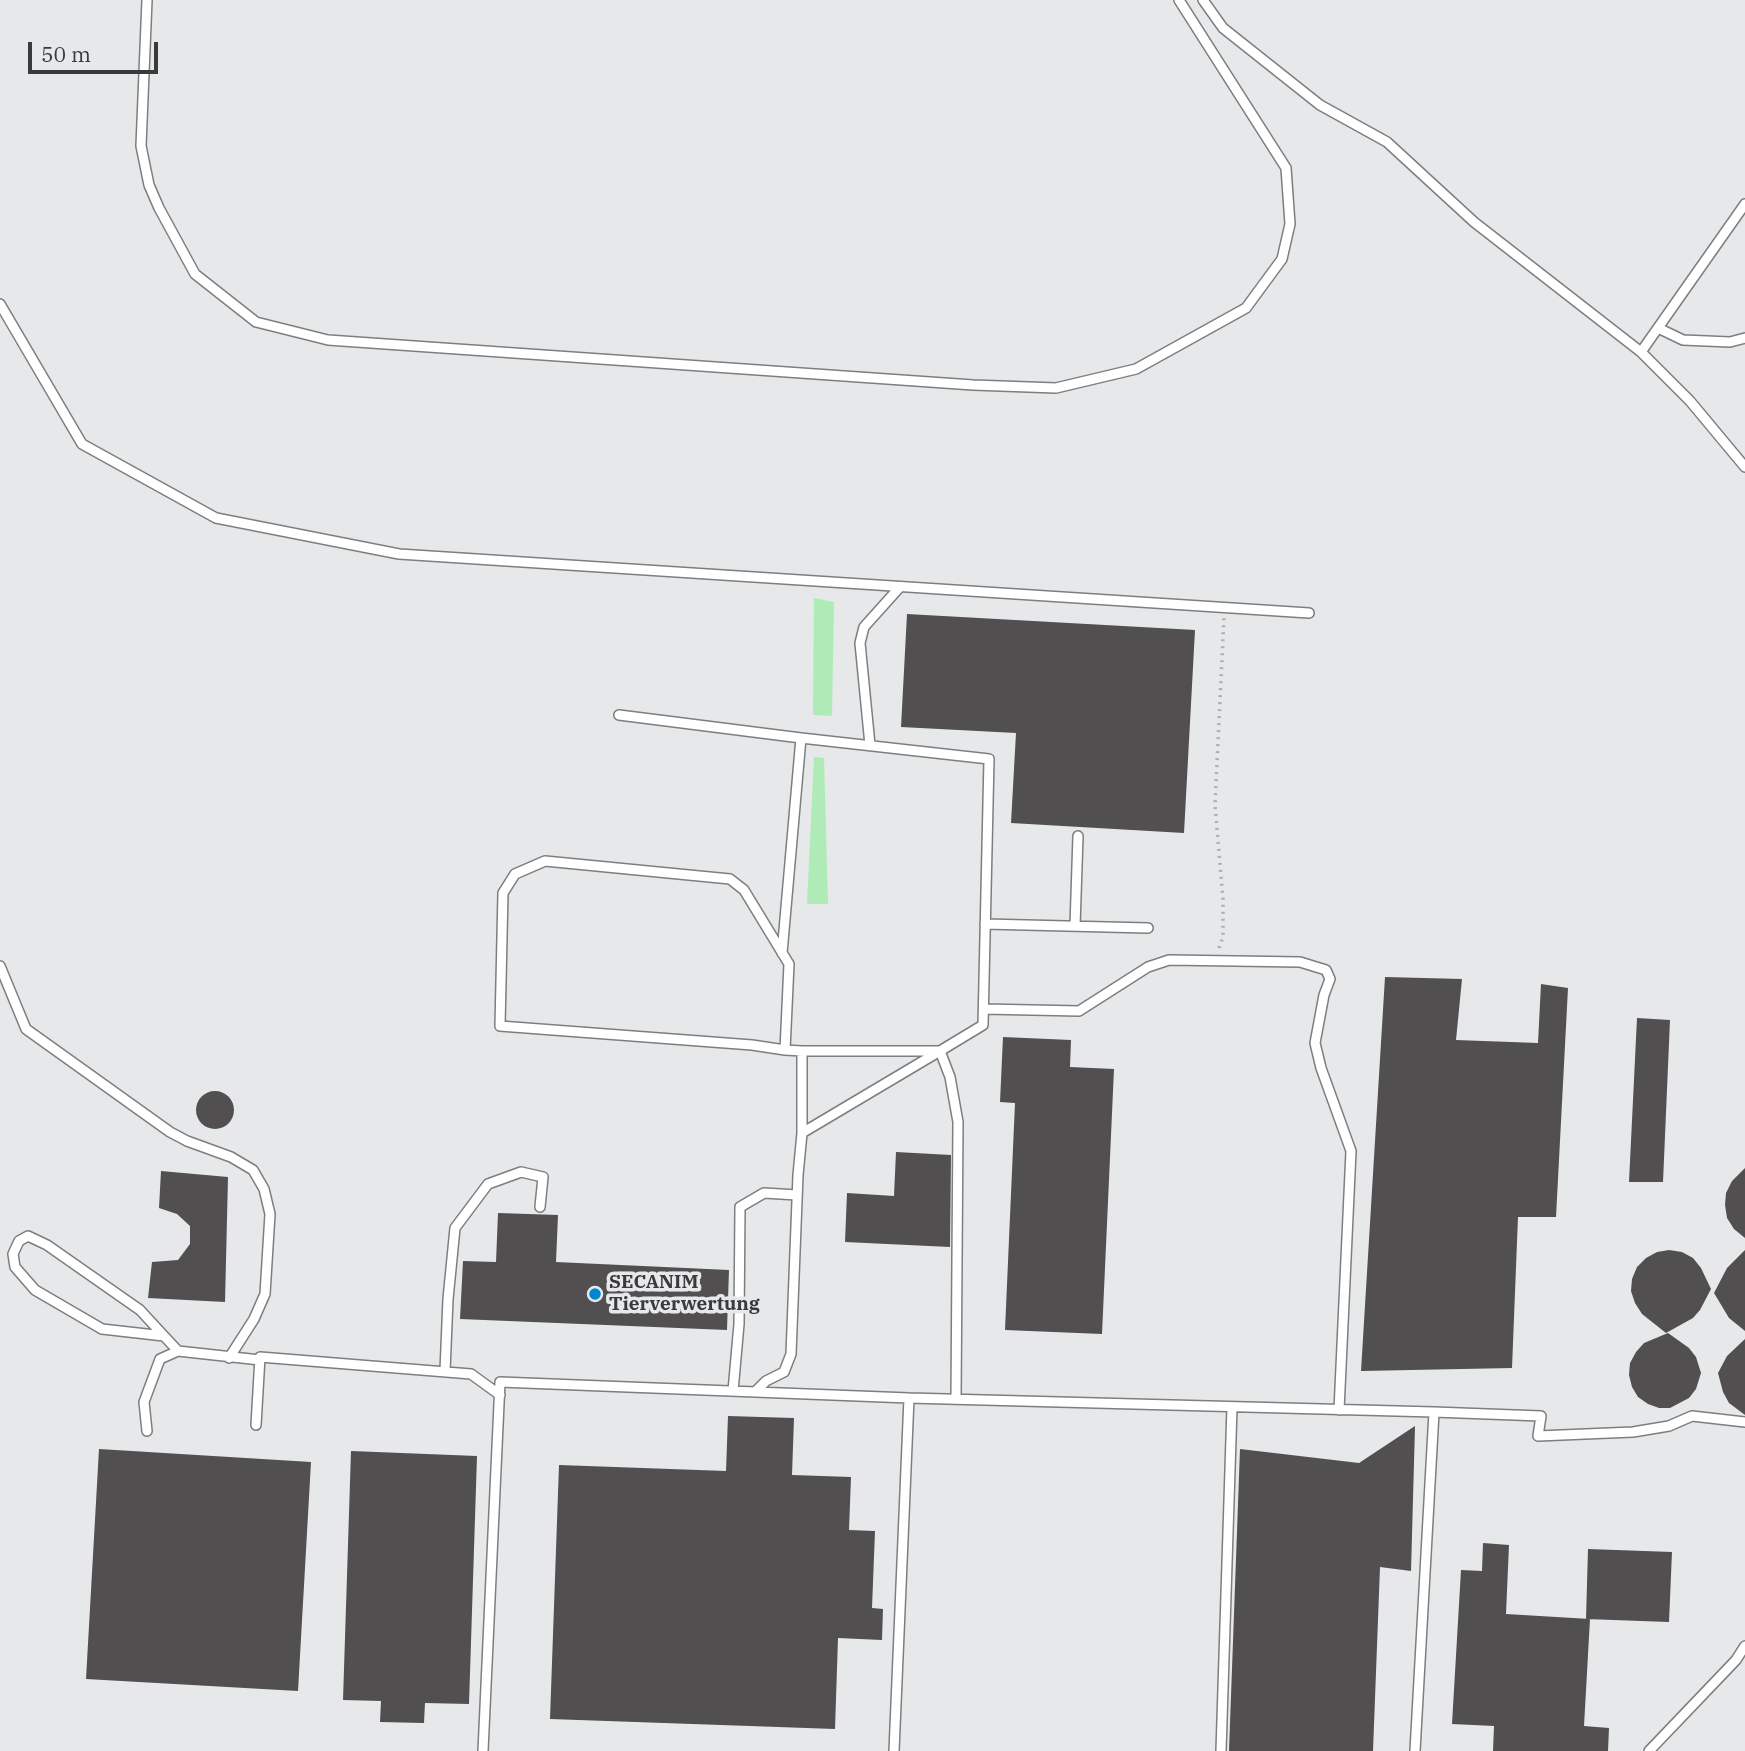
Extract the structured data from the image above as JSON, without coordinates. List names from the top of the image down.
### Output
{
  "places": ["SECANIM Tierverwertung"],
  "scale_bar": "50 m"
}
